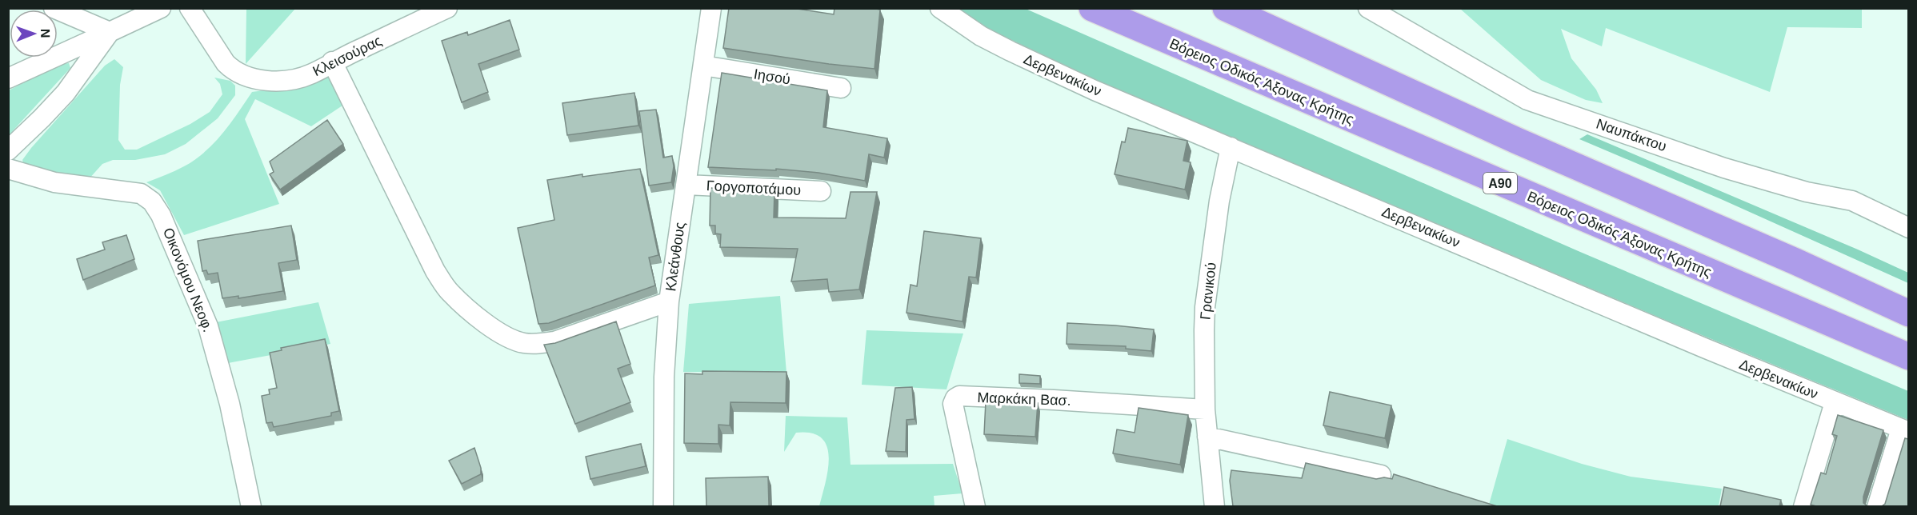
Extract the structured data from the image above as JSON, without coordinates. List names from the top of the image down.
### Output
{
  "streets": {
    "highway": ["Βόρειος Οδικός Άξονας Κρήτης", "Α90"],
    "street": [
      "Κλεισούρας",
      "Δερβενακίων",
      "Ιησού",
      "Ναυπάκτου",
      "Γοργοποτάμου",
      "Κλεάνθους",
      "Οικονόμου Νεοφ.",
      "Γρανικού",
      "Μαρκάκη Βασ."
    ]
  },
  "crossings": [
    ["Δερβενακίων", "Γρανικού"],
    ["Ιησού", "Κλεάνθους"],
    ["Γοργοποτάμου", "Κλεάνθους"],
    ["Γρανικού", "Μαρκάκη Βασ."]
  ],
  "north": "right"
}
